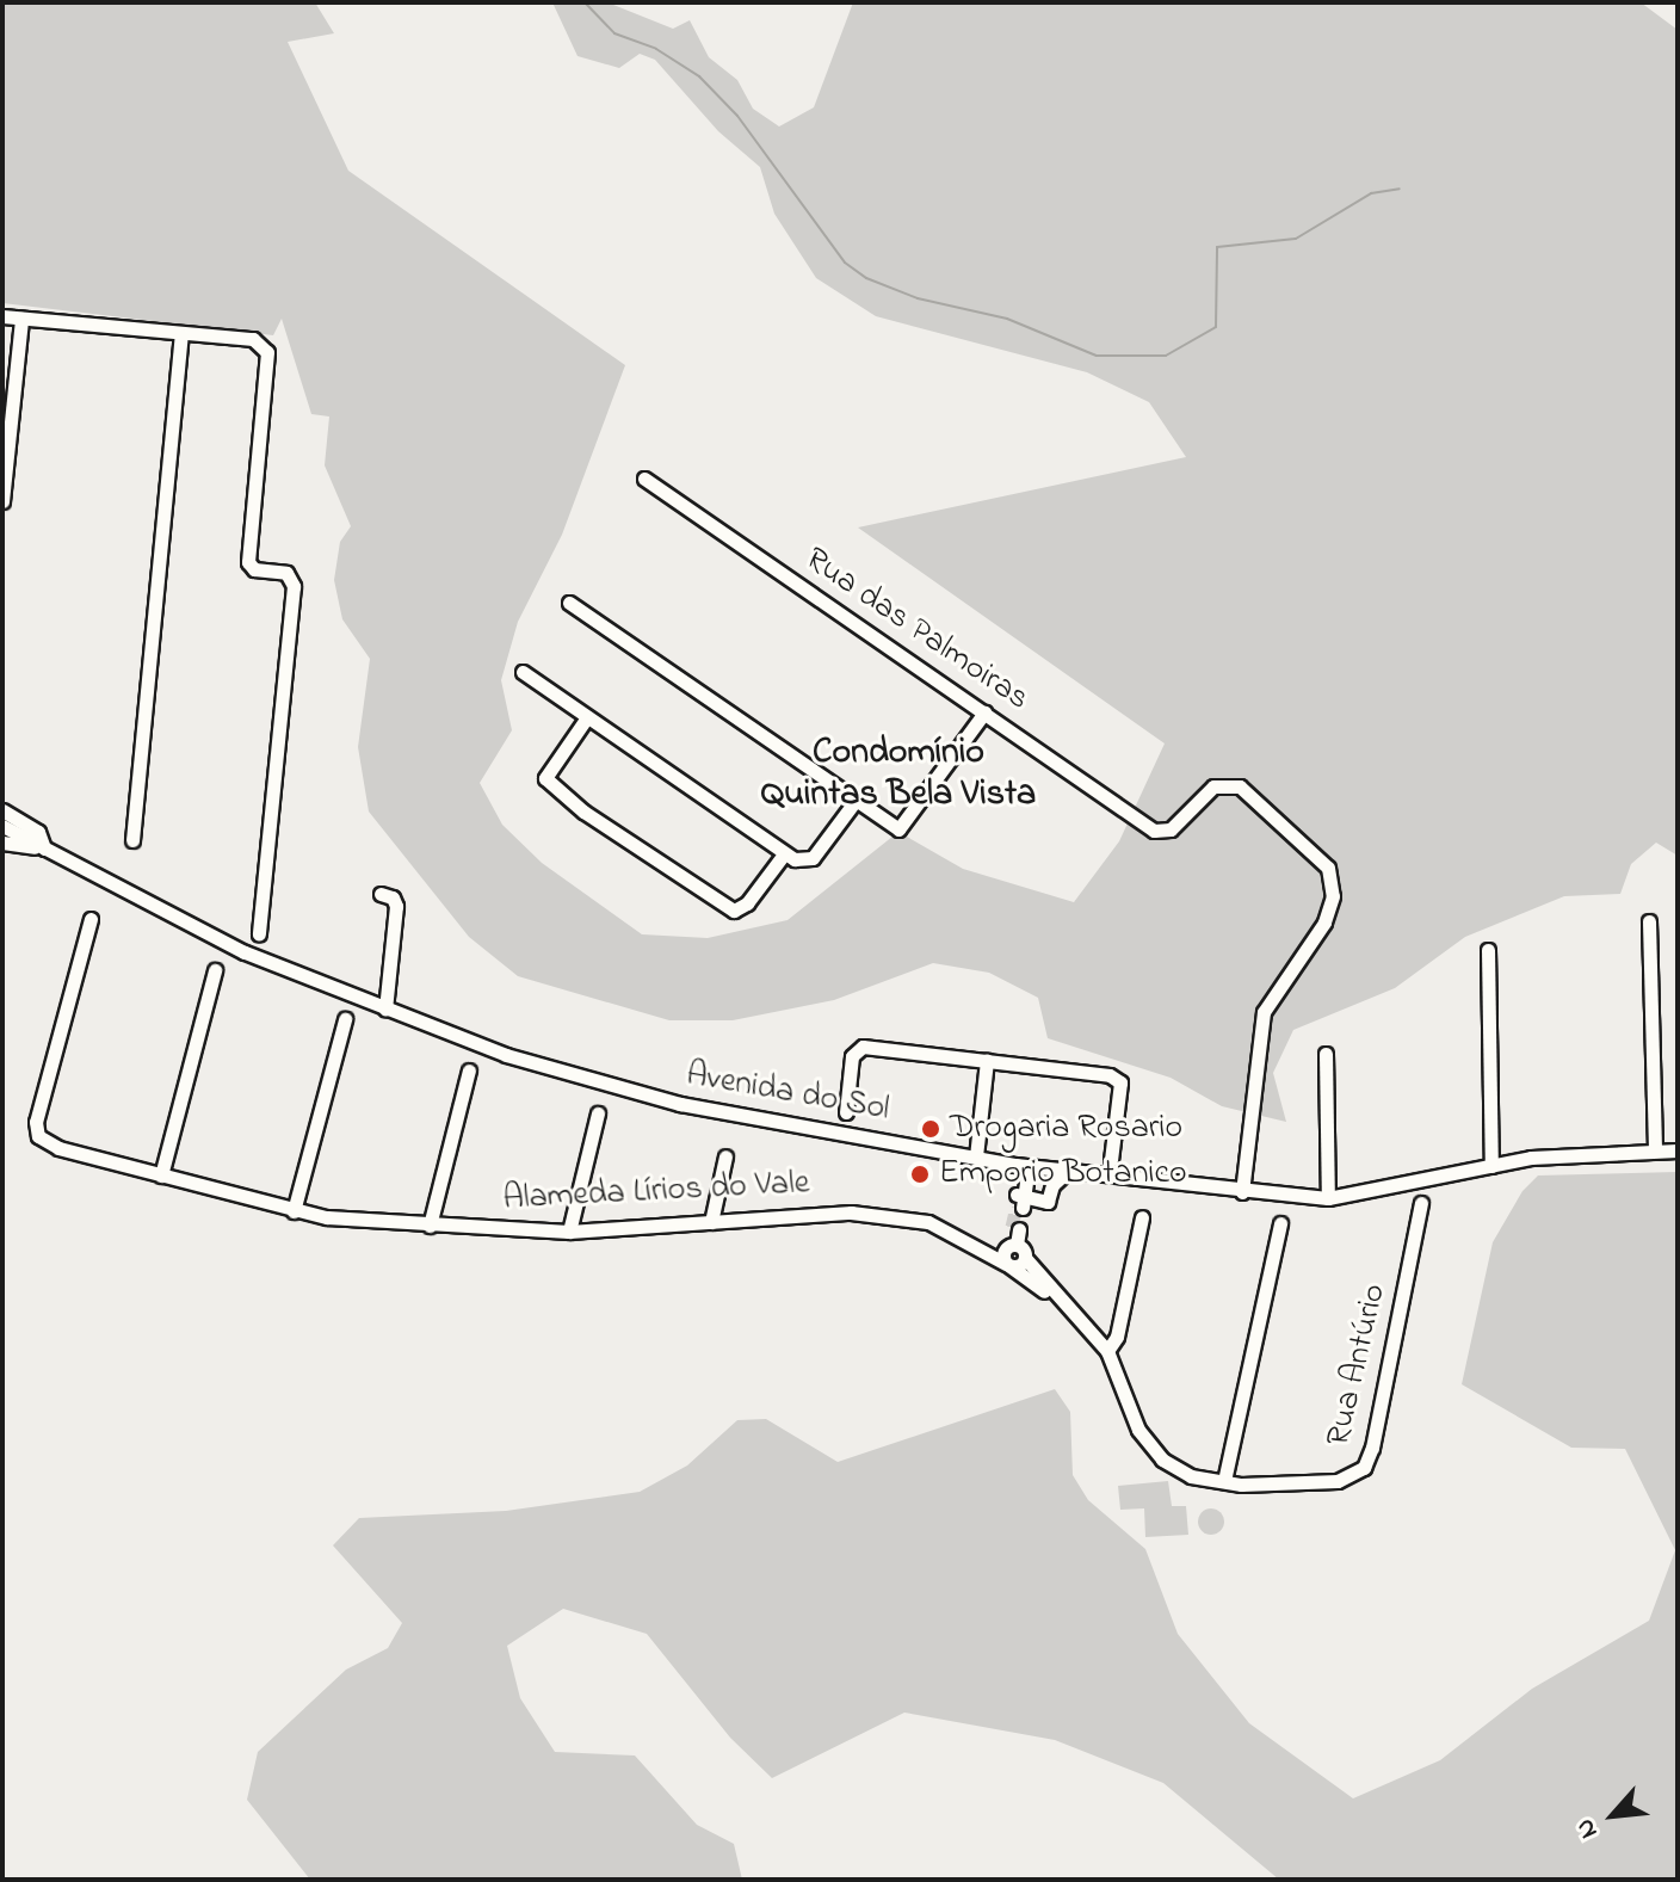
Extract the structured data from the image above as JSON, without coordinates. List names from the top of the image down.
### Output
{
  "streets": {
    "street": [
      "Rua das Palmoiras",
      "Avenida do Sol",
      "Alameda Lírios do Vale",
      "Rua Antúrio"
    ]
  },
  "crossings": [
    ["Rua das Palmoiras", "Avenida do Sol"],
    ["Alameda Lírios do Vale", "Rua Antúrio"]
  ],
  "districts": ["Condomínio Quintas Bela Vista"],
  "places": ["Drogaria Rosario", "Emporio Botanico"],
  "north": "bottom left"
}
